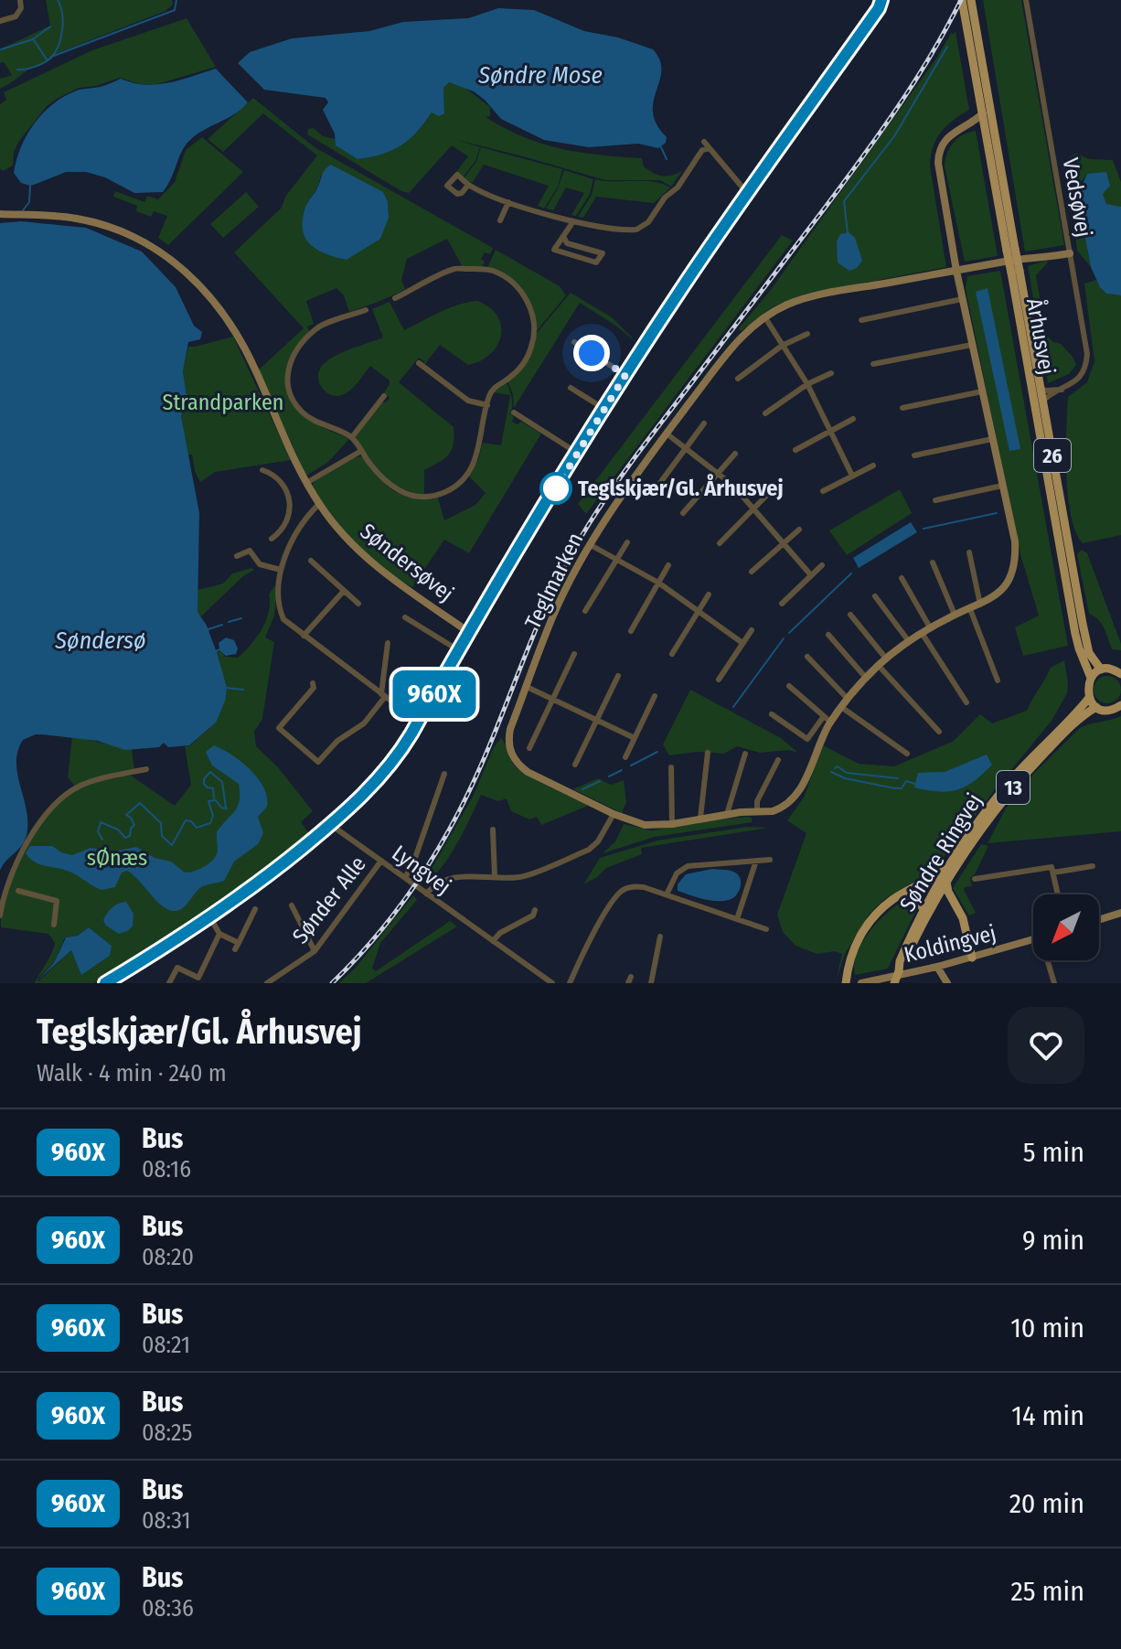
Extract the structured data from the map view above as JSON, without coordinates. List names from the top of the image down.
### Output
{
  "streets": {
    "main road": [
      "Århusvej",
      "26",
      "13",
      "Søndre Ringvej"
    ],
    "street": [
      "Vedsøvej",
      "Søndersøvej",
      "Teglmarken",
      "Lyngvej",
      "Sønder Alle",
      "Koldingvej"
    ]
  },
  "crossings": [
    ["Vedsøvej", "Århusvej"],
    ["Vedsøvej", "Teglmarken"],
    ["Århusvej", "Teglmarken"],
    ["Lyngvej", "Sønder Alle"]
  ],
  "water": ["Søndre Mose", "Søndersø"],
  "parks": ["Strandparken", "sØnæs"],
  "places": ["Teglskjær/Gl. Århusvej"],
  "lines": ["bus line 960X"],
  "north": "bottom left",
  "page": {
    "on_map": "960X",
    "heading": ["Teglskjær/Gl. Århusvej", "Walk · 4 min · 240 m"],
    "list": [
      {
        "mark": "960X",
        "name": "Bus",
        "note": "08:16",
        "value": "5 min"
      },
      {
        "mark": "960X",
        "name": "Bus",
        "note": "08:20",
        "value": "9 min"
      },
      {
        "mark": "960X",
        "name": "Bus",
        "note": "08:21",
        "value": "10 min"
      },
      {
        "mark": "960X",
        "name": "Bus",
        "note": "08:25",
        "value": "14 min"
      },
      {
        "mark": "960X",
        "name": "Bus",
        "note": "08:31",
        "value": "20 min"
      },
      {
        "mark": "960X",
        "name": "Bus",
        "note": "08:36",
        "value": "25 min"
      }
    ]
  }
}
